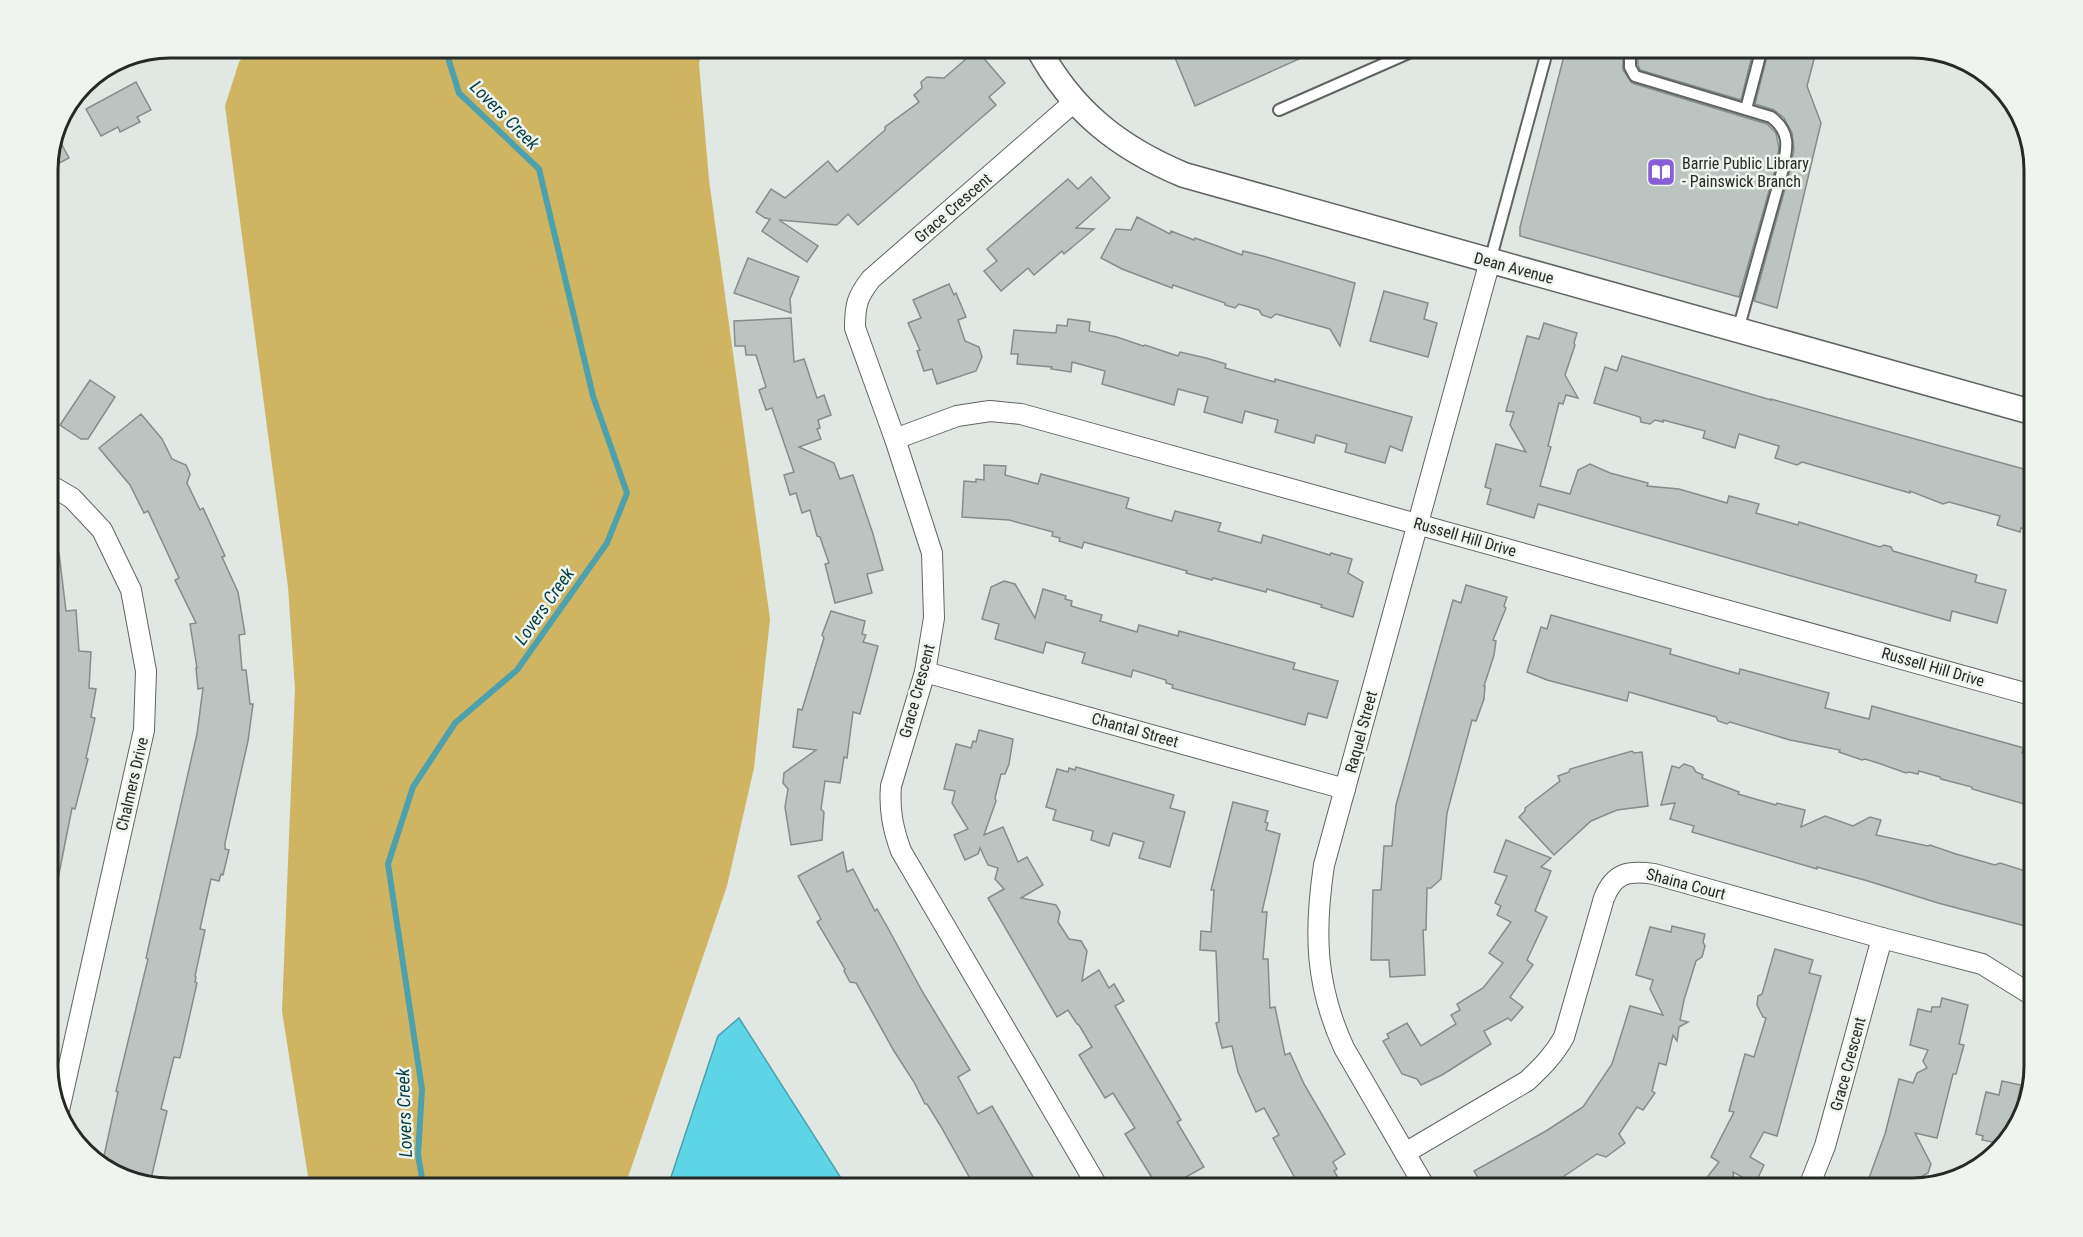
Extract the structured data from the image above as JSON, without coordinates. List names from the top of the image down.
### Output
{
  "streets": {
    "street": [
      "Grace Crescent",
      "Dean Avenue",
      "Russell Hill Drive",
      "Chantal Street",
      "Raquel Street",
      "Chalmers Drive",
      "Shaina Court"
    ]
  },
  "crossings": [
    ["Grace Crescent", "Dean Avenue"],
    ["Grace Crescent", "Russell Hill Drive"],
    ["Grace Crescent", "Chantal Street"],
    ["Grace Crescent", "Shaina Court"],
    ["Dean Avenue", "Raquel Street"],
    ["Russell Hill Drive", "Raquel Street"],
    ["Chantal Street", "Raquel Street"],
    ["Raquel Street", "Shaina Court"]
  ],
  "water": ["Lovers Creek"],
  "places": {
    "library": ["Barrie Public Library - Painswick Branch"]
  }
}
